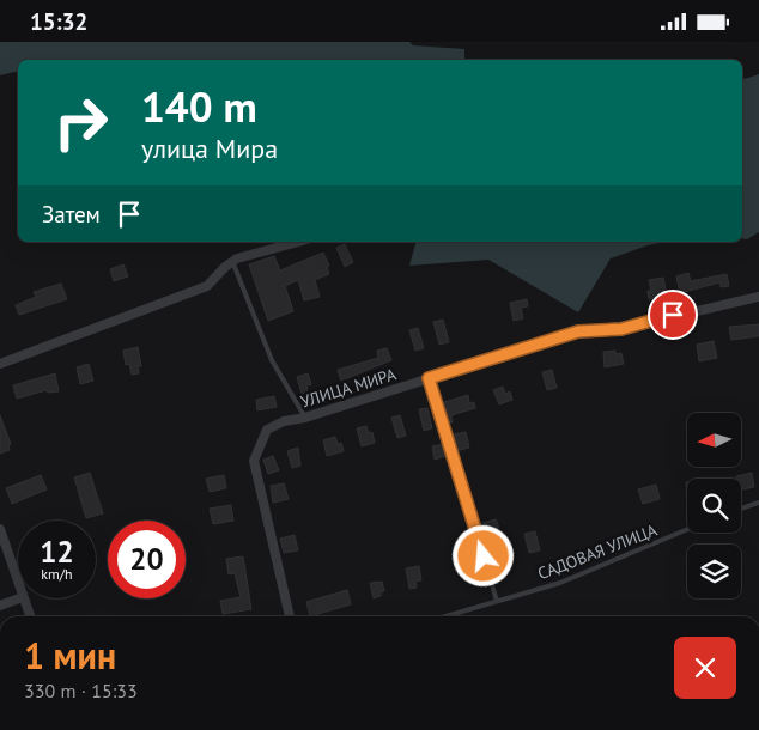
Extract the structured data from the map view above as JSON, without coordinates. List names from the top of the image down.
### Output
{
  "streets": {
    "street": ["УЛИЦА МИРА"],
    "lane": ["САДОВАЯ УЛИЦА"]
  },
  "north": "left",
  "page": {
    "status": "15:32",
    "turn": ["140 m", "улица Мира"],
    "then": "Затем",
    "speed": "12 km/h",
    "limit": "20",
    "heading": ["1 мин", "330 m · 15:33"]
  }
}
